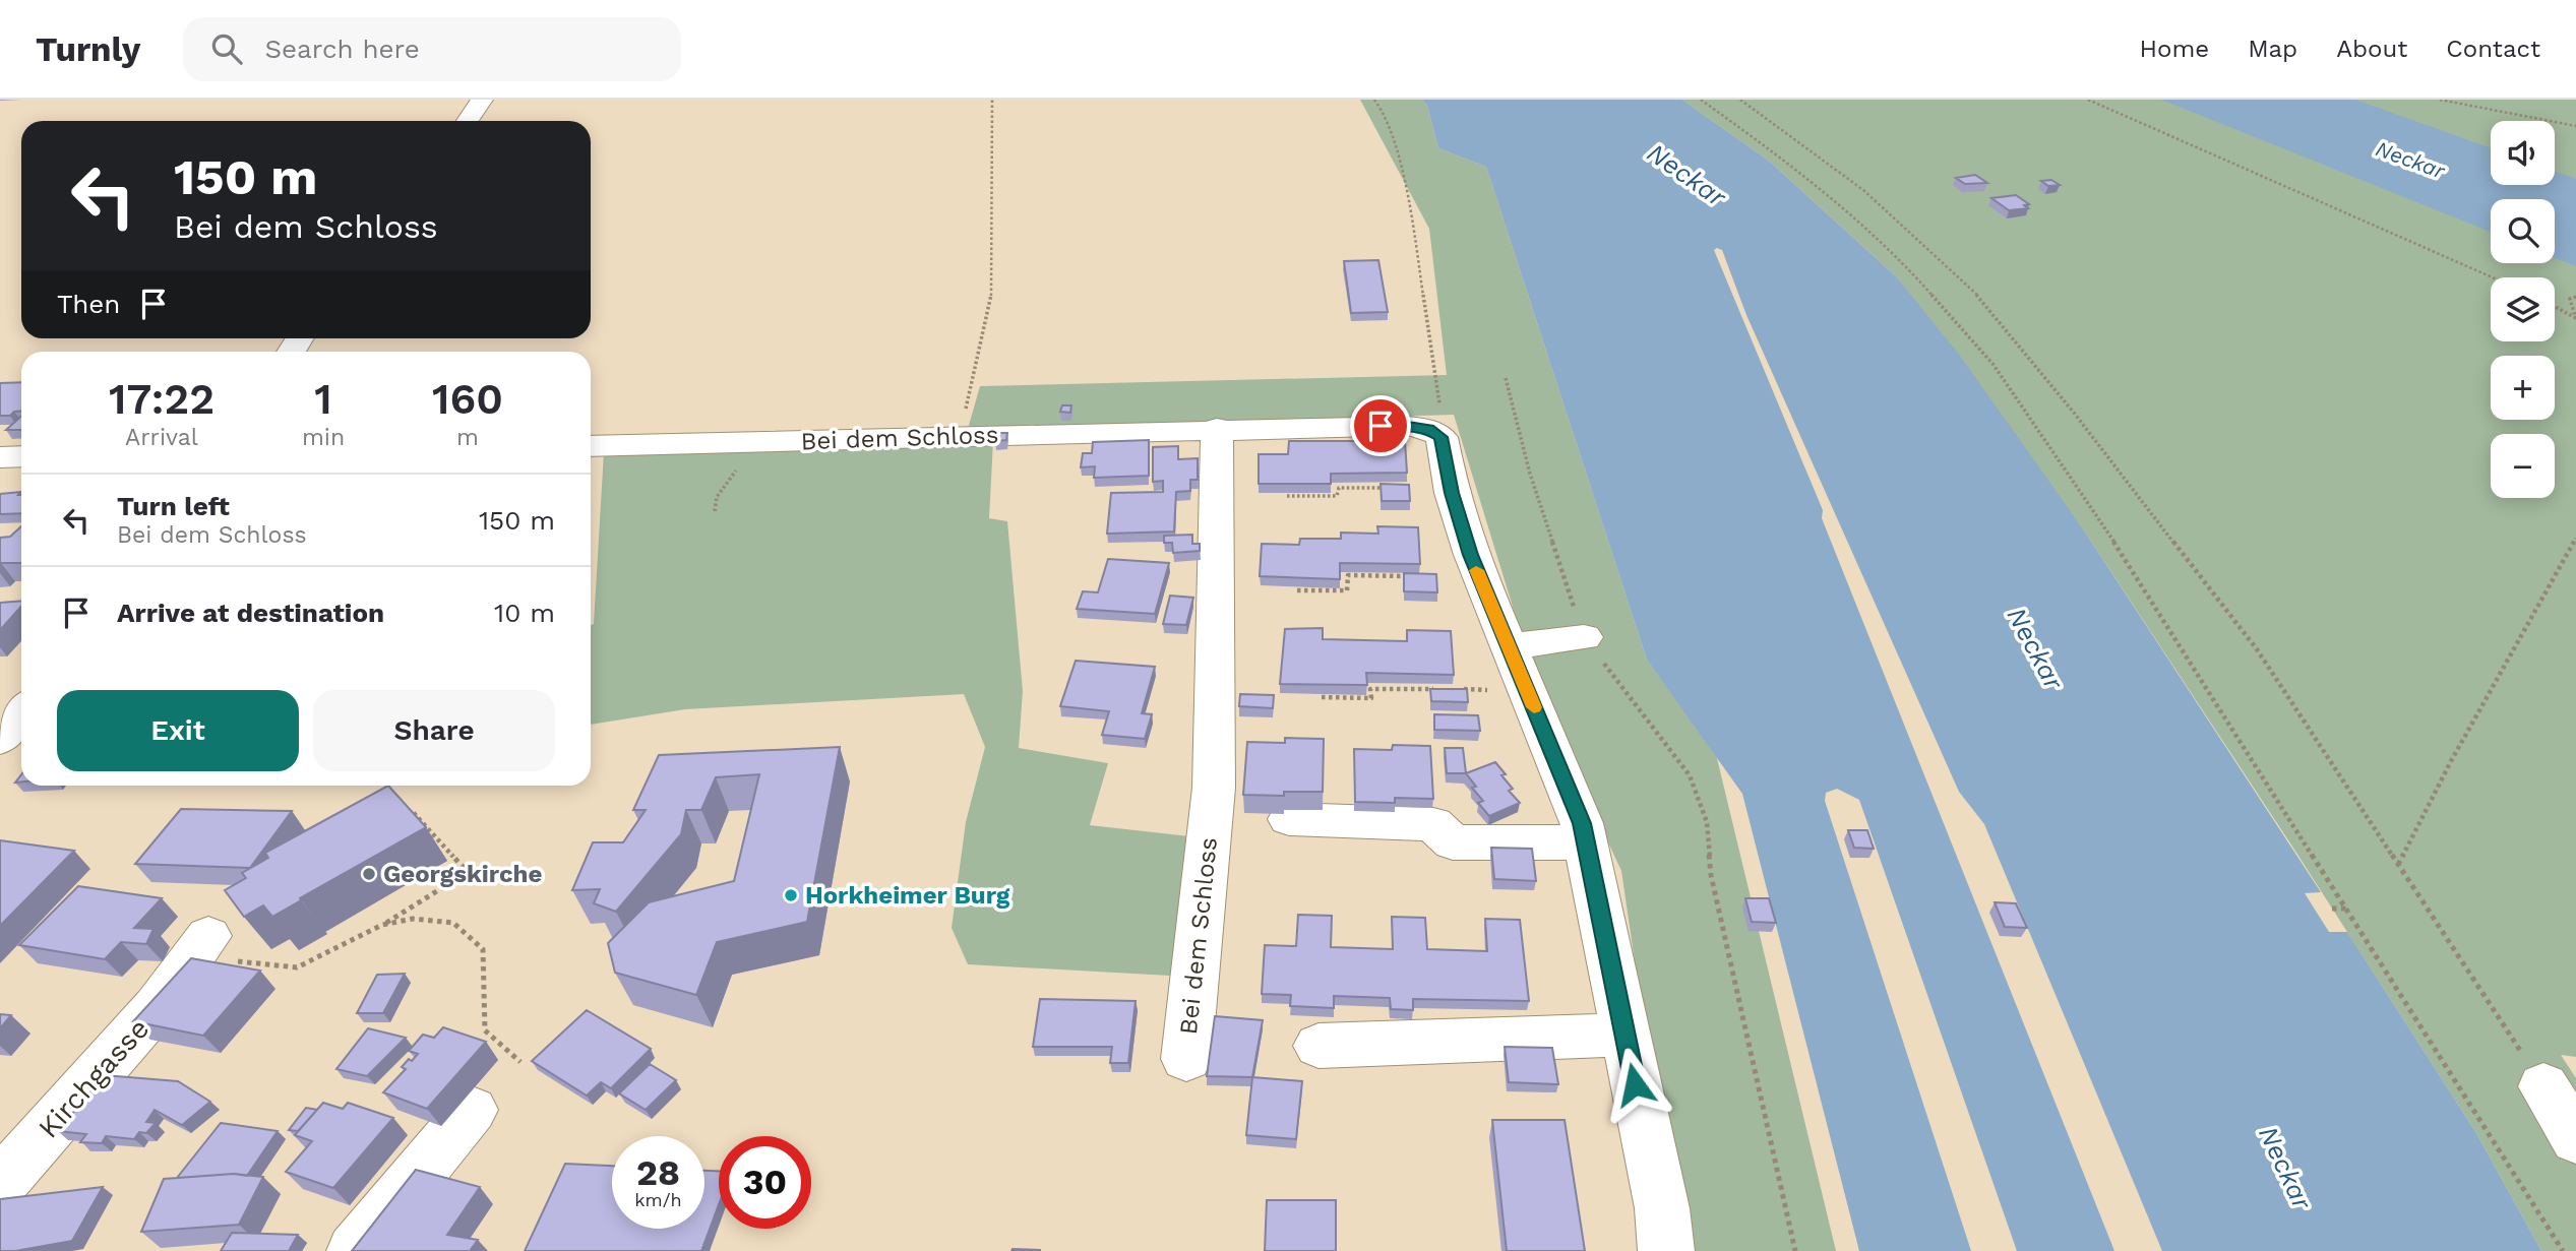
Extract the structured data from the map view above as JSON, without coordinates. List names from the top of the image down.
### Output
{
  "streets": {
    "street": ["Bei dem Schloss", "Kirchgasse"]
  },
  "water": ["Neckar"],
  "places": ["Georgskirche", "Horkheimer Burg"],
  "page": {
    "header": "Turnly",
    "search": "Search here",
    "nav": [
      "Home",
      "Map",
      "About",
      "Contact"
    ],
    "map_buttons": ["+", "−"],
    "turn": ["150 m", "Bei dem Schloss"],
    "then": "Then",
    "eta": [
      "17:22",
      "Arrival",
      "1",
      "min",
      "160",
      "m"
    ],
    "list": [
      {
        "name": "Turn left",
        "note": "Bei dem Schloss",
        "value": "150 m"
      },
      {
        "name": "Arrive at destination",
        "value": "10 m"
      }
    ],
    "buttons": ["Exit", "Share"],
    "speed": "28 km/h",
    "limit": "30"
  }
}
